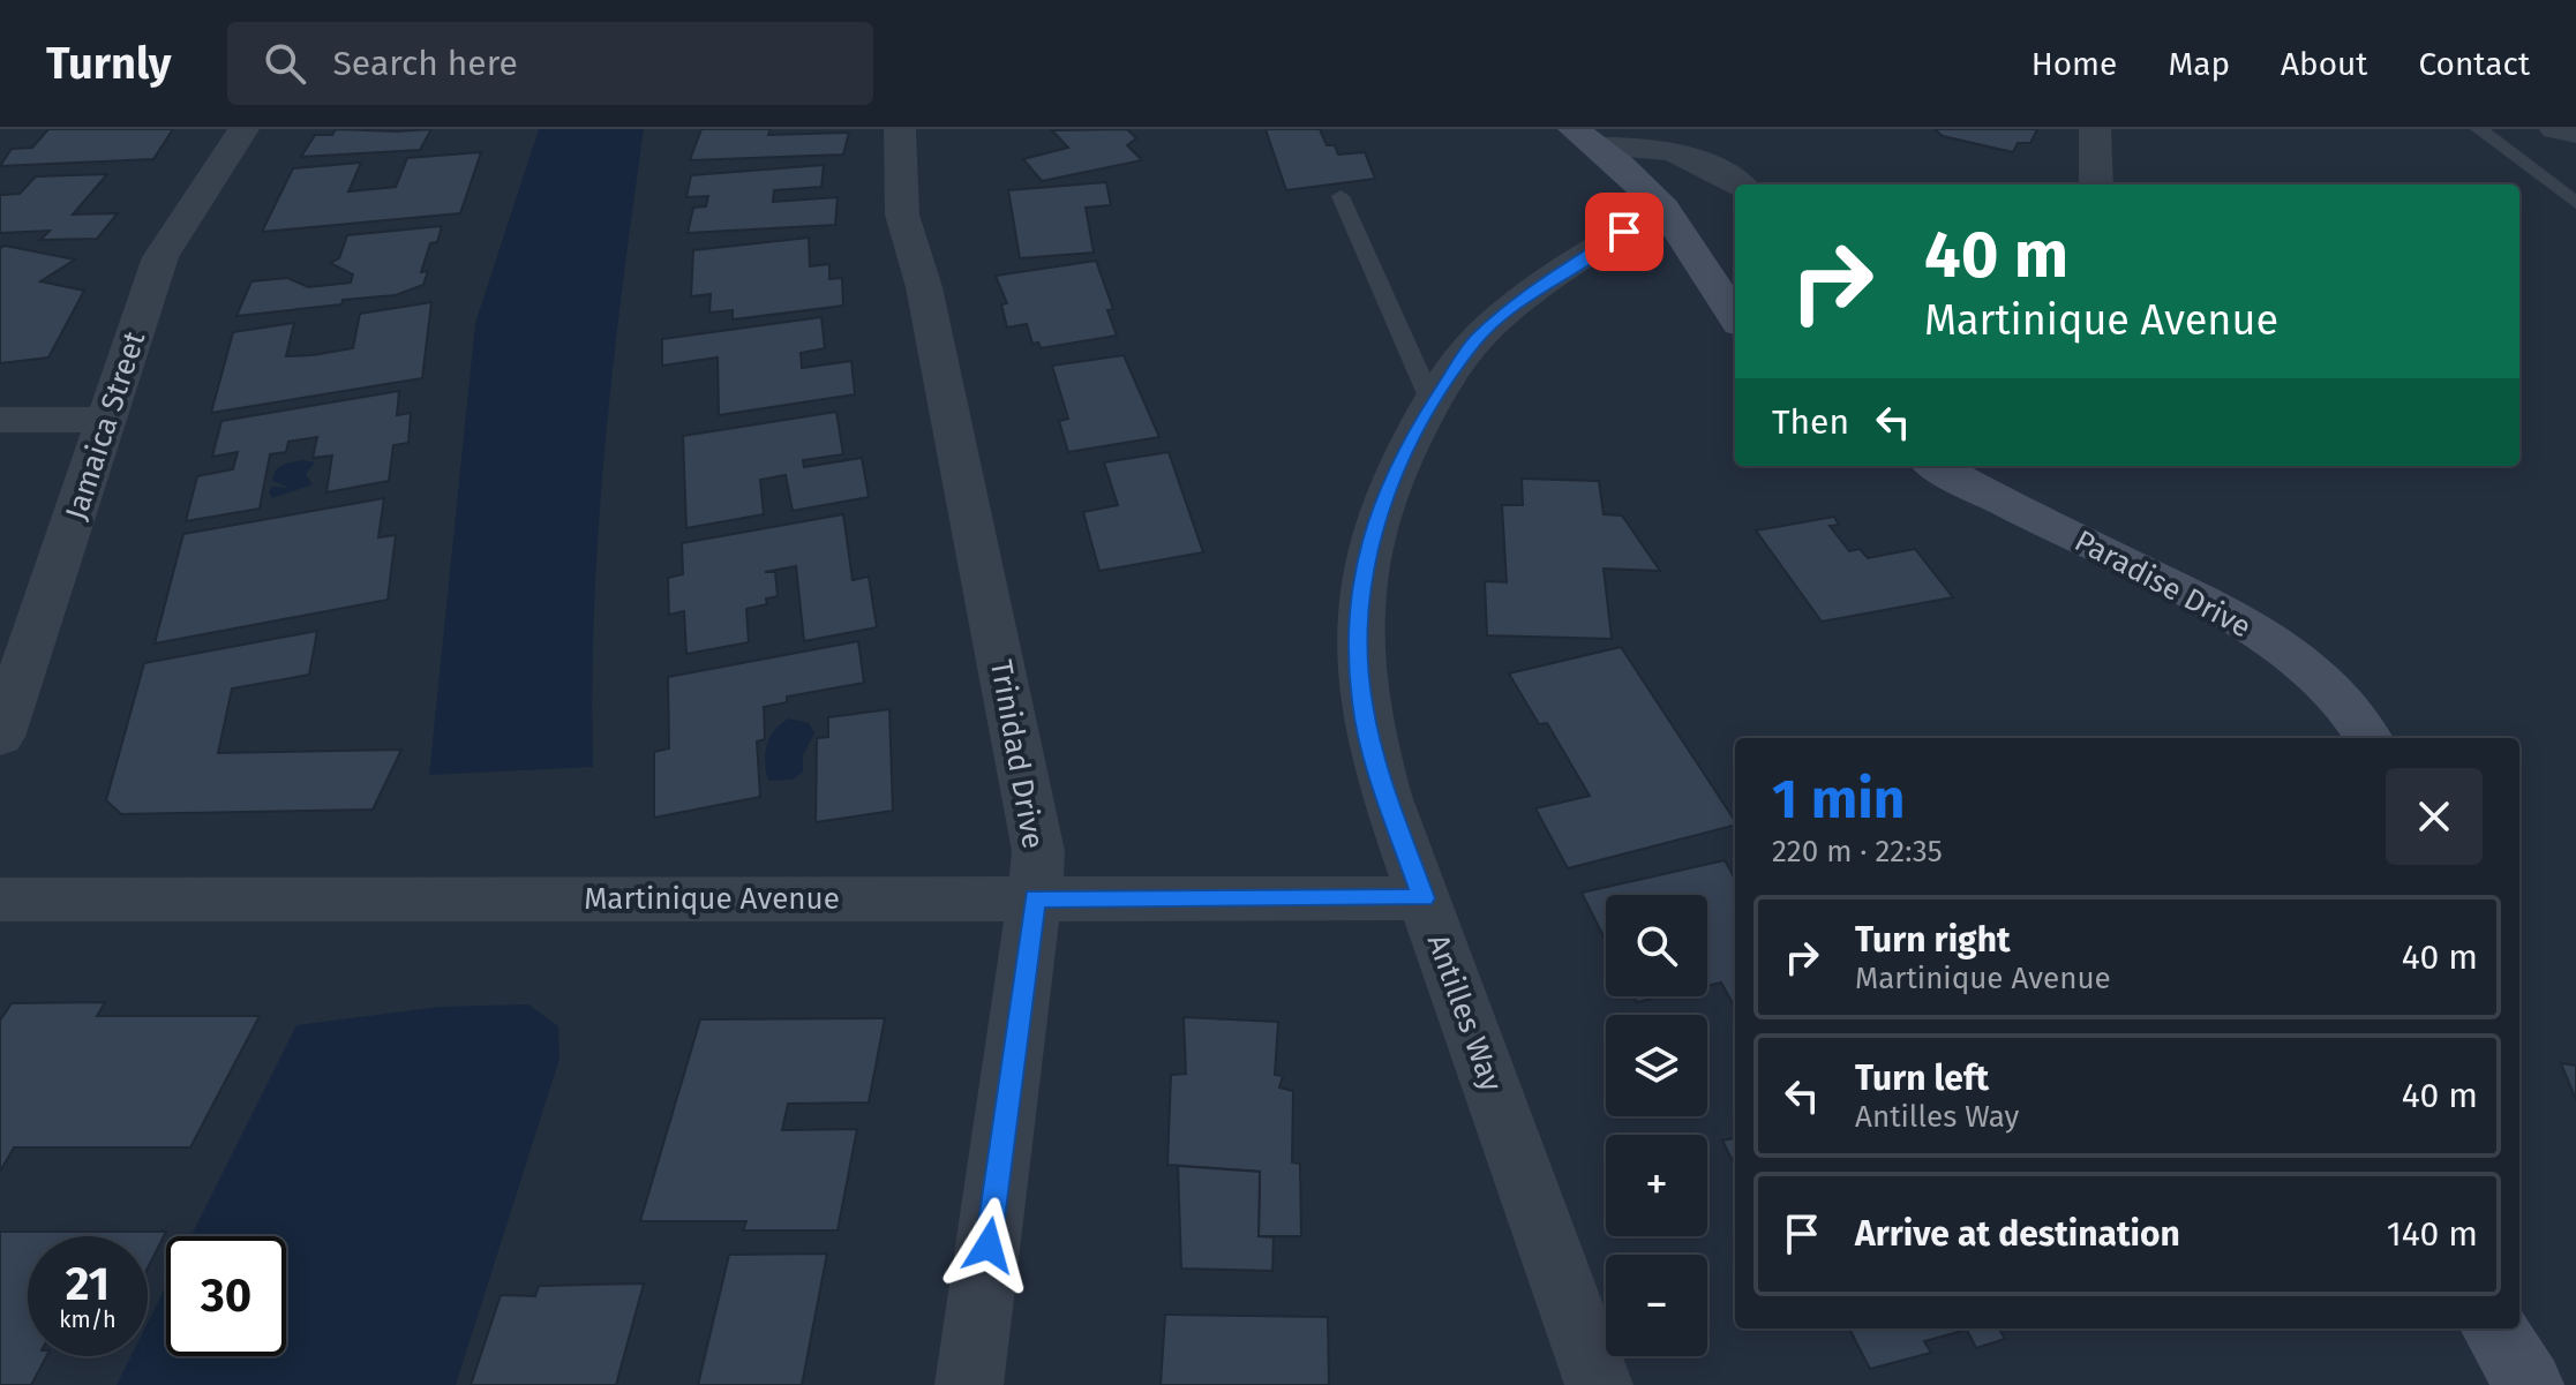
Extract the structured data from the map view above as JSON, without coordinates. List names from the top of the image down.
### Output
{
  "streets": {
    "street": [
      "Jamaica Street",
      "Paradise Drive",
      "Trinidad Drive",
      "Martinique Avenue",
      "Antilles Way"
    ]
  },
  "crossings": [
    ["Trinidad Drive", "Martinique Avenue"],
    ["Martinique Avenue", "Antilles Way"]
  ],
  "page": {
    "header": "Turnly",
    "search": "Search here",
    "nav": [
      "Home",
      "Map",
      "About",
      "Contact"
    ],
    "turn": ["40 m", "Martinique Avenue"],
    "then": "Then",
    "heading": ["1 min", "220 m · 22:35"],
    "map_buttons": ["+", "−"],
    "list": [
      {
        "name": "Turn right",
        "note": "Martinique Avenue",
        "value": "40 m"
      },
      {
        "name": "Turn left",
        "note": "Antilles Way",
        "value": "40 m"
      },
      {
        "name": "Arrive at destination",
        "value": "140 m"
      }
    ],
    "speed": "21 km/h",
    "limit": "30"
  }
}
